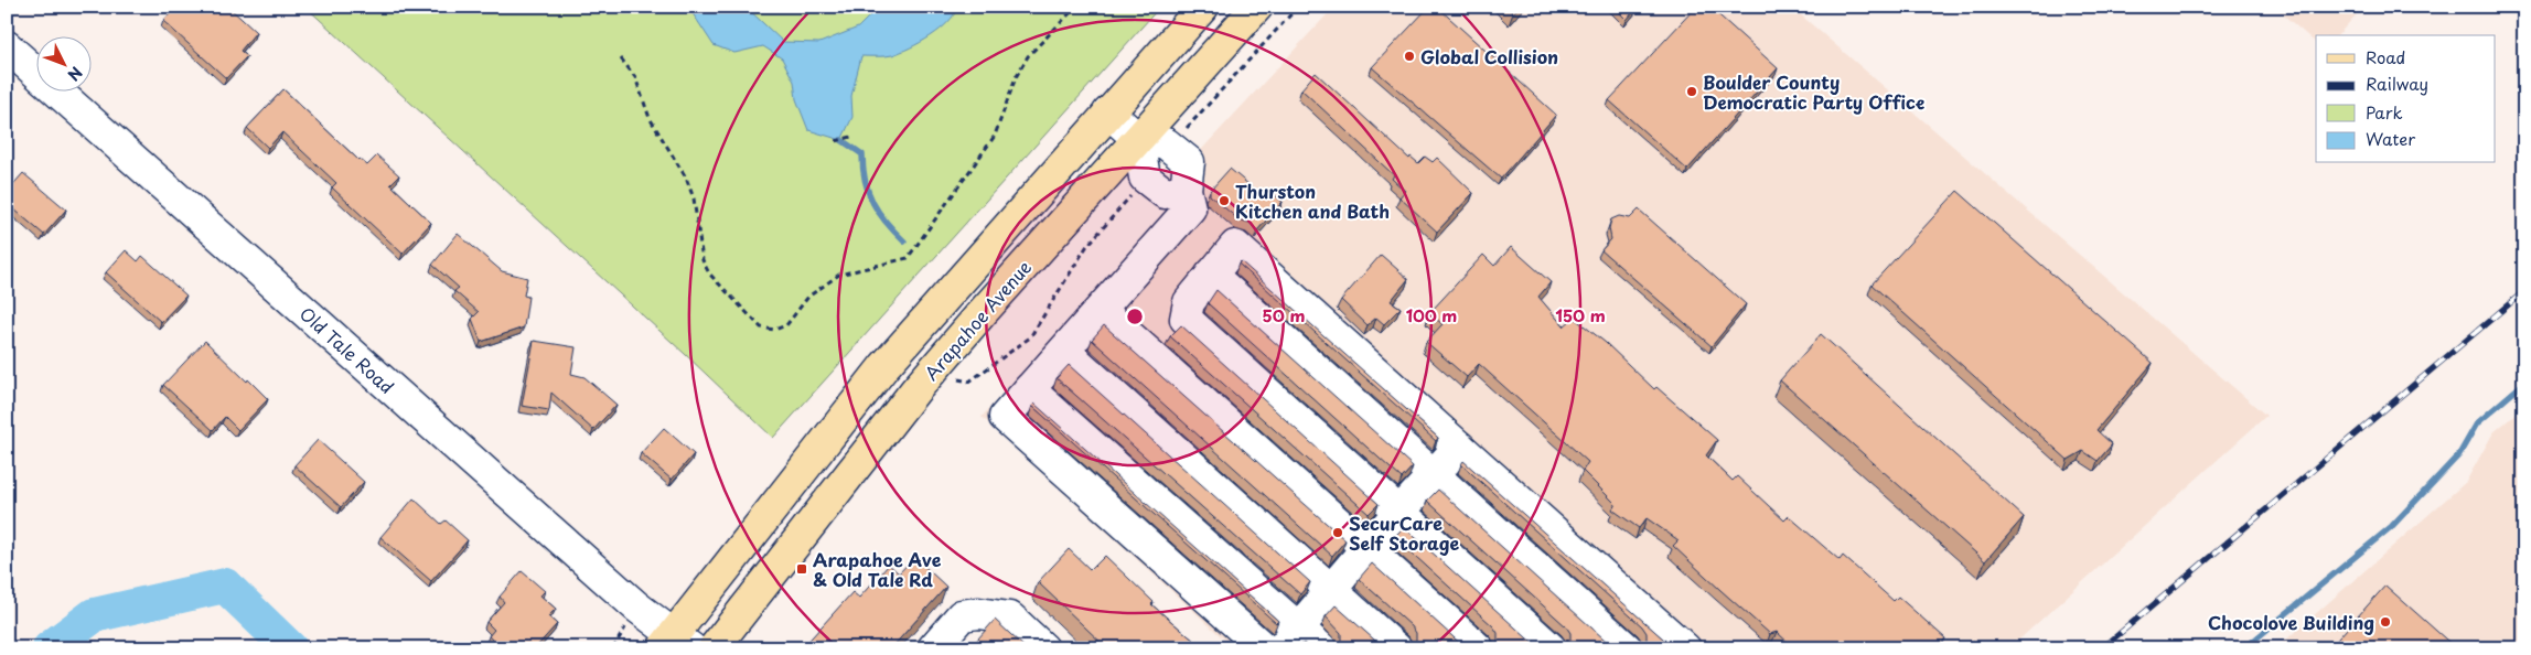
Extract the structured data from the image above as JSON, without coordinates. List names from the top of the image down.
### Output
{
  "streets": {
    "main road": ["Arapahoe Avenue"],
    "street": ["Old Tale Road"]
  },
  "places": {
    "other": [
      "Global Collision",
      "Boulder County Democratic Party Office",
      "Thurston Kitchen and Bath",
      "SecurCare Self Storage",
      "Chocolove Building"
    ],
    "transit": ["Arapahoe Ave & Old Tale Rd"]
  },
  "legend": [
    "Road",
    "Railway",
    "Park",
    "Water"
  ],
  "north": "bottom right",
  "rings": ["50 m", "100 m", "150 m"]
}
